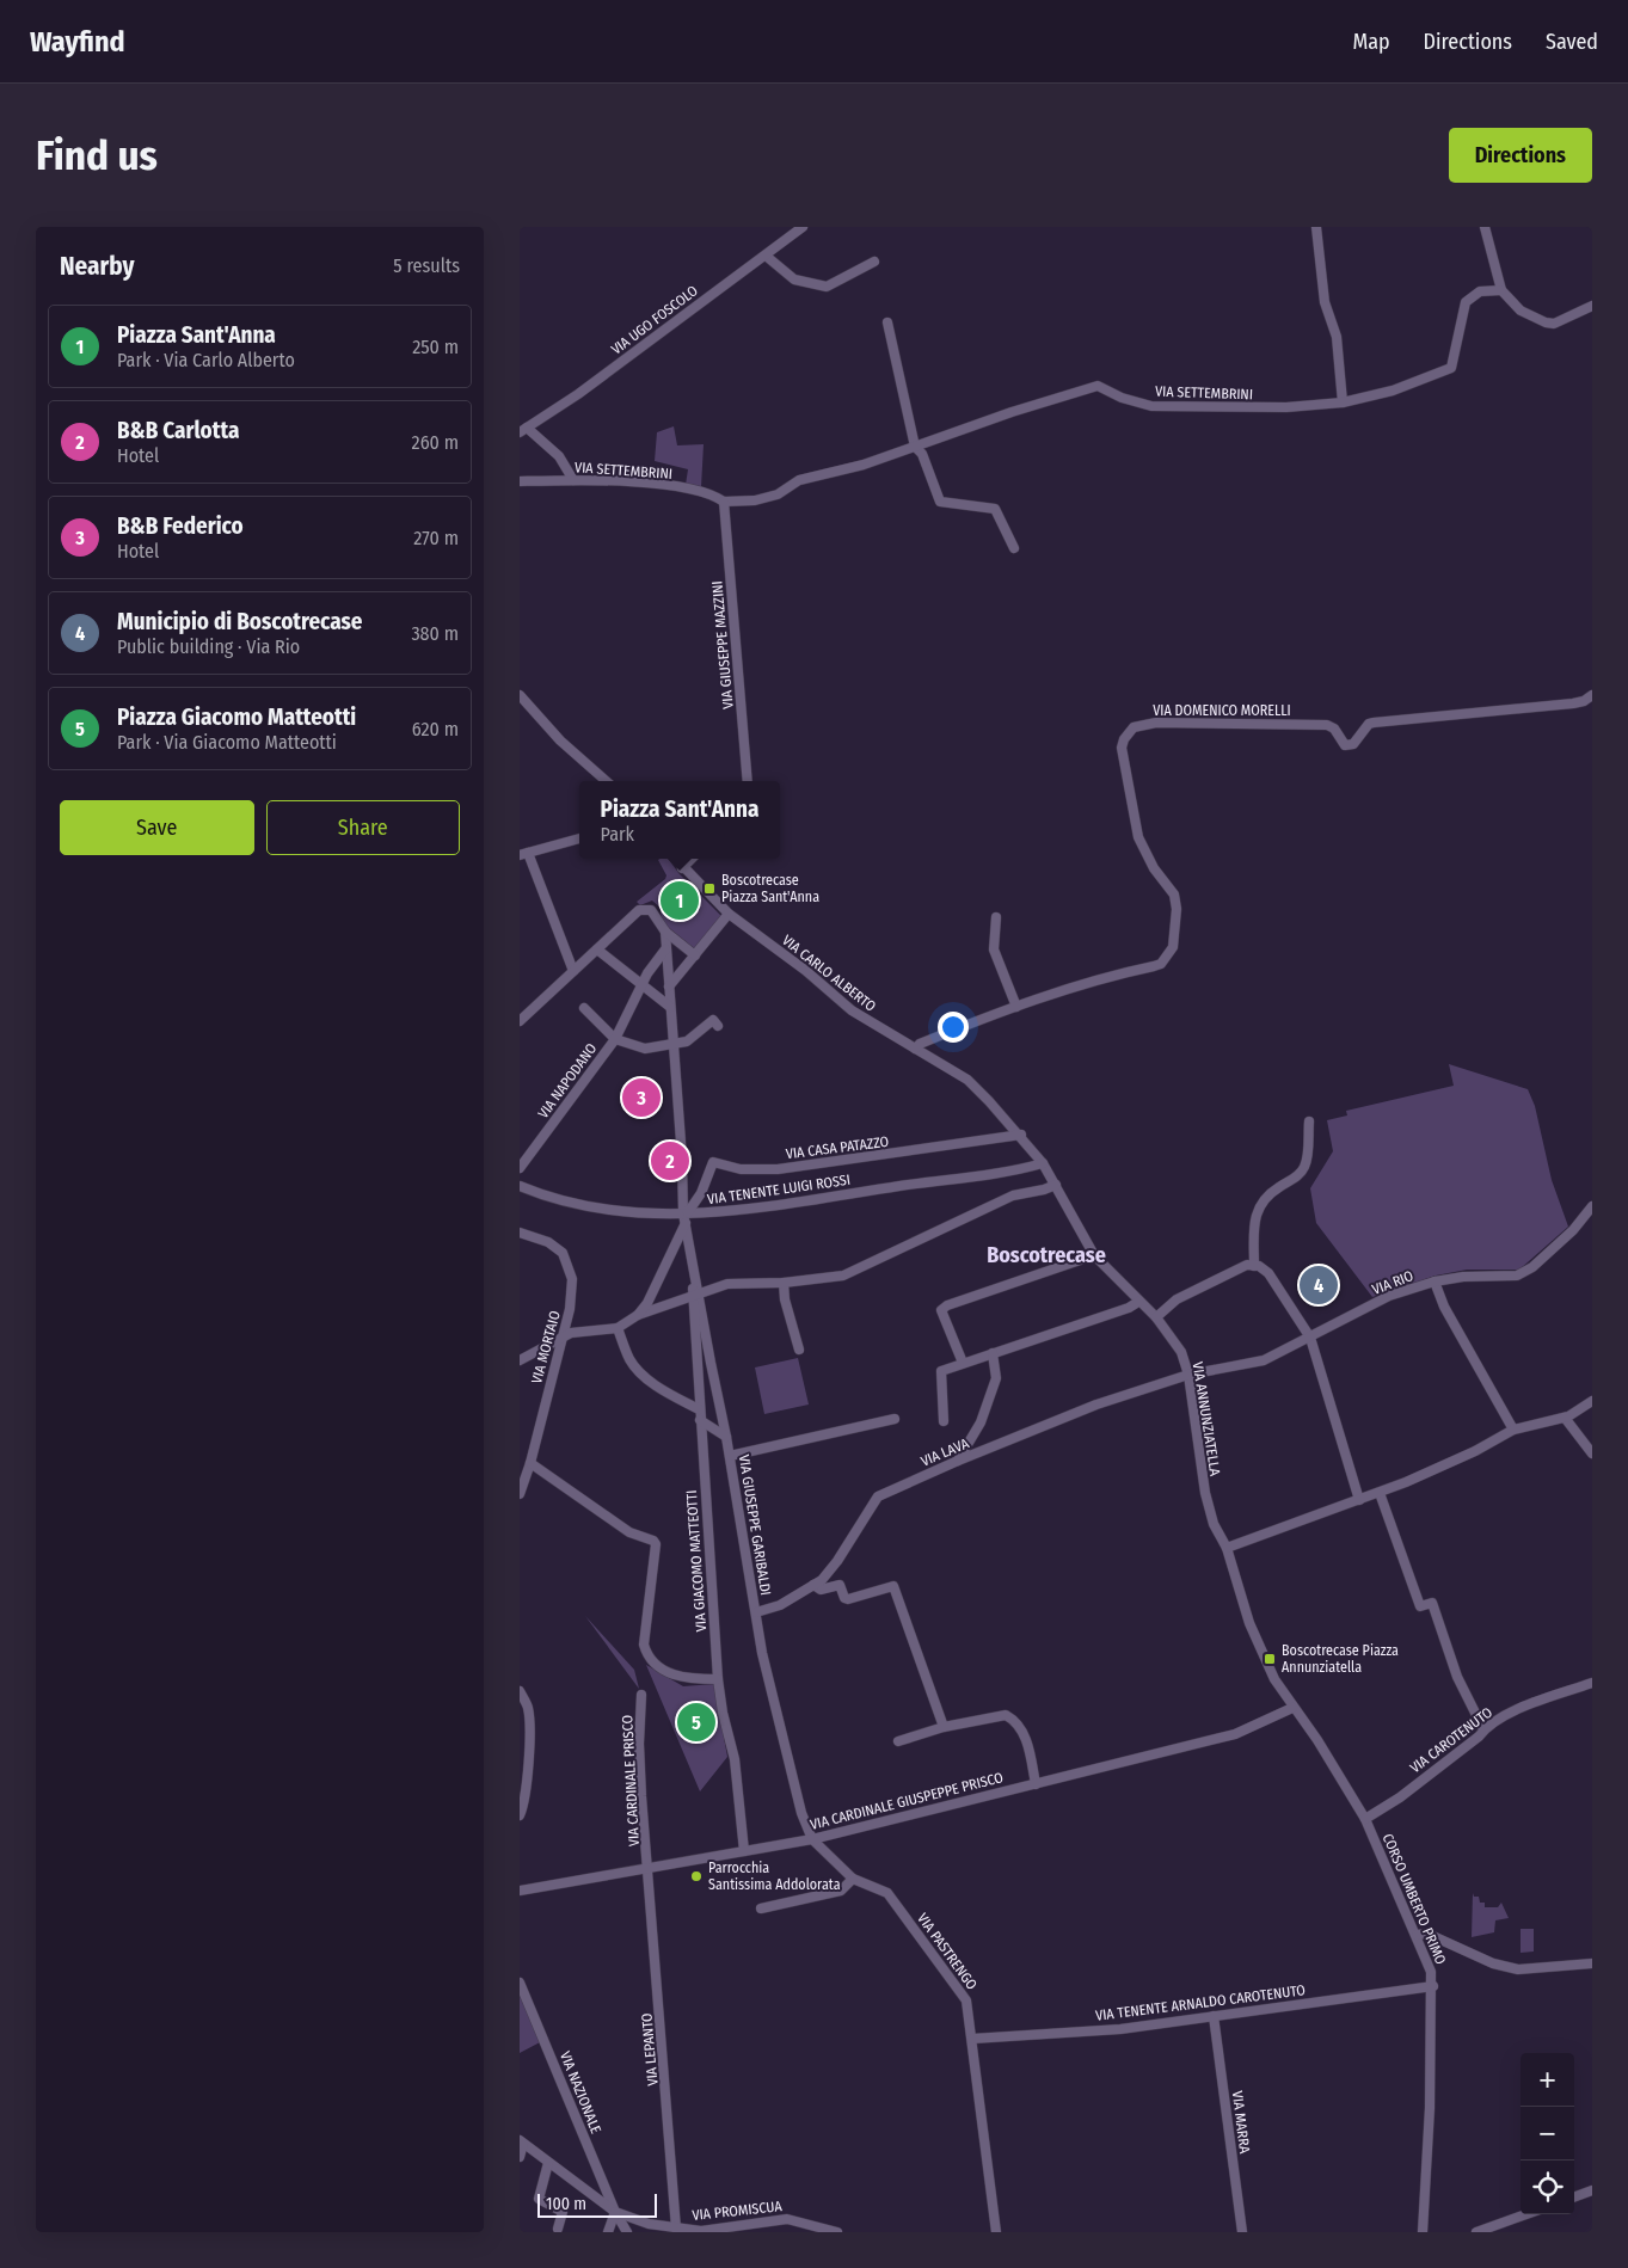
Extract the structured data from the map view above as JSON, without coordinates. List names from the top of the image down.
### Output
{
  "streets": {
    "street": [
      "VIA UGO FOSCOLO",
      "VIA SETTEMBRINI",
      "VIA GIUSEPPE MAZZINI",
      "VIA DOMENICO MORELLI",
      "VIA CARLO ALBERTO",
      "VIA NAPODANO",
      "VIA CASA PATAZZO",
      "VIA TENENTE LUIGI ROSSI",
      "VIA RIO",
      "VIA MORTAIO",
      "VIA ANNUNZIATELLA",
      "VIA LAVA",
      "VIA GIUSEPPE GARIBALDI",
      "VIA GIACOMO MATTEOTTI",
      "VIA CAROTENUTO",
      "VIA CARDINALE PRISCO",
      "VIA CARDINALE GIUSPEPPE PRISCO",
      "CORSO UMBERTO PRIMO",
      "VIA PASTRENGO",
      "VIA TENENTE ARNALDO CAROTENUTO",
      "VIA LEPANTO",
      "VIA NAZIONALE",
      "VIA MARRA",
      "VIA PROMISCUA"
    ]
  },
  "crossings": [
    ["VIA SETTEMBRINI", "VIA GIUSEPPE MAZZINI"],
    ["VIA DOMENICO MORELLI", "VIA CARLO ALBERTO"],
    ["VIA CARLO ALBERTO", "VIA CASA PATAZZO"],
    ["VIA CARLO ALBERTO", "VIA TENENTE LUIGI ROSSI"],
    ["VIA CARLO ALBERTO", "VIA ANNUNZIATELLA"],
    ["VIA CASA PATAZZO", "VIA TENENTE LUIGI ROSSI"],
    ["VIA CASA PATAZZO", "VIA GIACOMO MATTEOTTI"],
    ["VIA TENENTE LUIGI ROSSI", "VIA ANNUNZIATELLA"],
    ["VIA TENENTE LUIGI ROSSI", "VIA GIACOMO MATTEOTTI"],
    ["VIA RIO", "VIA ANNUNZIATELLA"],
    ["VIA RIO", "VIA LAVA"],
    ["VIA ANNUNZIATELLA", "VIA LAVA"],
    ["VIA ANNUNZIATELLA", "VIA CARDINALE GIUSPEPPE PRISCO"],
    ["VIA ANNUNZIATELLA", "CORSO UMBERTO PRIMO"],
    ["VIA LAVA", "VIA GIUSEPPE GARIBALDI"],
    ["VIA GIUSEPPE GARIBALDI", "VIA GIACOMO MATTEOTTI"],
    ["VIA GIUSEPPE GARIBALDI", "VIA CARDINALE GIUSPEPPE PRISCO"],
    ["VIA GIUSEPPE GARIBALDI", "VIA PASTRENGO"],
    ["VIA GIACOMO MATTEOTTI", "VIA CARDINALE GIUSPEPPE PRISCO"],
    ["VIA CAROTENUTO", "CORSO UMBERTO PRIMO"],
    ["VIA CARDINALE PRISCO", "VIA CARDINALE GIUSPEPPE PRISCO"],
    ["VIA CARDINALE PRISCO", "VIA LEPANTO"],
    ["VIA CARDINALE GIUSPEPPE PRISCO", "CORSO UMBERTO PRIMO"],
    ["VIA CARDINALE GIUSPEPPE PRISCO", "VIA PASTRENGO"],
    ["VIA CARDINALE GIUSPEPPE PRISCO", "VIA LEPANTO"],
    ["CORSO UMBERTO PRIMO", "VIA TENENTE ARNALDO CAROTENUTO"],
    ["VIA PASTRENGO", "VIA TENENTE ARNALDO CAROTENUTO"],
    ["VIA TENENTE ARNALDO CAROTENUTO", "VIA MARRA"],
    ["VIA LEPANTO", "VIA PROMISCUA"],
    ["VIA NAZIONALE", "VIA PROMISCUA"]
  ],
  "districts": ["Boscotrecase"],
  "places": {
    "transit": ["Boscotrecase Piazza Sant'Anna", "Boscotrecase Piazza Annunziatella"],
    "other": ["Parrocchia Santissima Addolorata"]
  },
  "scale_bar": "100 m",
  "page": {
    "header": "Wayfind",
    "nav": ["Map", "Directions", "Saved"],
    "buttons": [
      "Directions",
      ["Save", "Share"]
    ],
    "title": "Find us",
    "heading": ["Nearby", "5 results"],
    "list": [
      {
        "mark": "1",
        "name": "Piazza Sant'Anna",
        "note": "Park · Via Carlo Alberto",
        "value": "250 m"
      },
      {
        "mark": "2",
        "name": "B&B Carlotta",
        "note": "Hotel",
        "value": "260 m"
      },
      {
        "mark": "3",
        "name": "B&B Federico",
        "note": "Hotel",
        "value": "270 m"
      },
      {
        "mark": "4",
        "name": "Municipio di Boscotrecase",
        "note": "Public building · Via Rio",
        "value": "380 m"
      },
      {
        "mark": "5",
        "name": "Piazza Giacomo Matteotti",
        "note": "Park · Via Giacomo Matteotti",
        "value": "620 m"
      }
    ],
    "popup": ["Piazza Sant'Anna", "Park"],
    "pins": [
      "1",
      "3",
      "2",
      "4",
      "5"
    ],
    "map_buttons": ["+", "−"],
    "scale": "100 m"
  }
}
